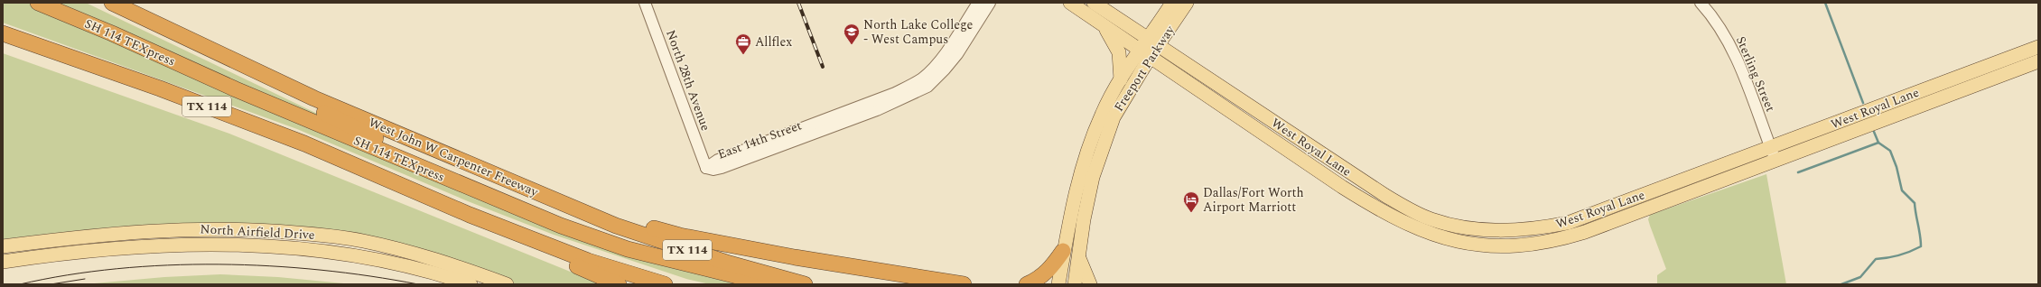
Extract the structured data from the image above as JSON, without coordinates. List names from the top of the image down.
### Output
{
  "streets": {
    "highway": ["SH 114 TEXpress", "TX 114", "West John W Carpenter Freeway"],
    "main road": ["Freeport Parkway", "West Royal Lane", "North Airfield Drive"],
    "street": ["Sterling Street", "North 28th Avenue", "East 14th Street"]
  },
  "crossings": [
    ["Freeport Parkway", "West Royal Lane"],
    ["Sterling Street", "West Royal Lane"],
    ["North 28th Avenue", "East 14th Street"]
  ],
  "places": {
    "school or university": ["North Lake College - West Campus"],
    "office": ["Allflex"],
    "hotel": ["Dallas/Fort Worth Airport Marriott"]
  }
}
